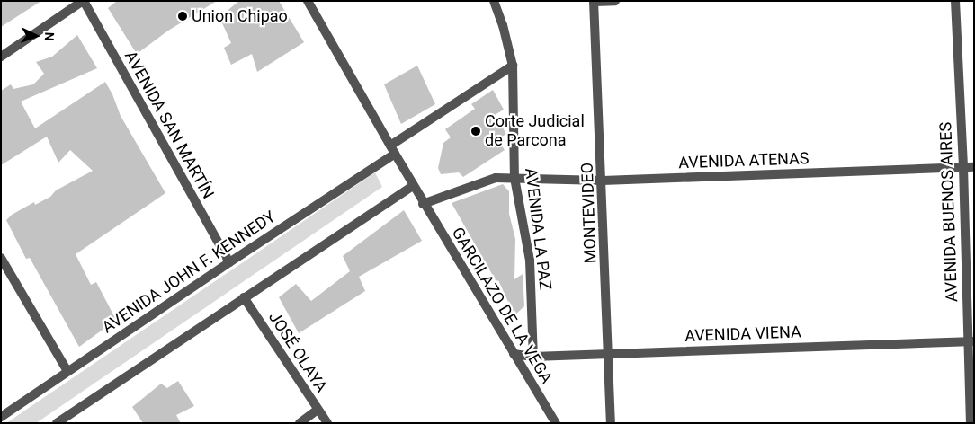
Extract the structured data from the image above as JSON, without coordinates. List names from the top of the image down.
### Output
{
  "streets": {
    "street": [
      "AVENIDA SAN MARTÍN",
      "AVENIDA ATENAS",
      "AVENIDA BUENOS AIRES",
      "MONTEVIDEO",
      "AVENIDA LA PAZ",
      "AVENIDA JOHN F. KENNEDY",
      "GARCILAZO DE LA VEGA",
      "AVENIDA VIENA",
      "JOSÉ OLAYA"
    ]
  },
  "crossings": [
    ["AVENIDA SAN MARTÍN", "AVENIDA JOHN F. KENNEDY"],
    ["AVENIDA ATENAS", "AVENIDA BUENOS AIRES"],
    ["AVENIDA ATENAS", "MONTEVIDEO"],
    ["AVENIDA ATENAS", "AVENIDA LA PAZ"],
    ["AVENIDA ATENAS", "GARCILAZO DE LA VEGA"],
    ["AVENIDA BUENOS AIRES", "AVENIDA VIENA"],
    ["MONTEVIDEO", "AVENIDA VIENA"],
    ["AVENIDA LA PAZ", "AVENIDA JOHN F. KENNEDY"],
    ["AVENIDA LA PAZ", "AVENIDA VIENA"],
    ["AVENIDA JOHN F. KENNEDY", "GARCILAZO DE LA VEGA"],
    ["GARCILAZO DE LA VEGA", "AVENIDA VIENA"]
  ],
  "places": ["Union Chipao", "Corte Judicial de Parcona"],
  "north": "right"
}
